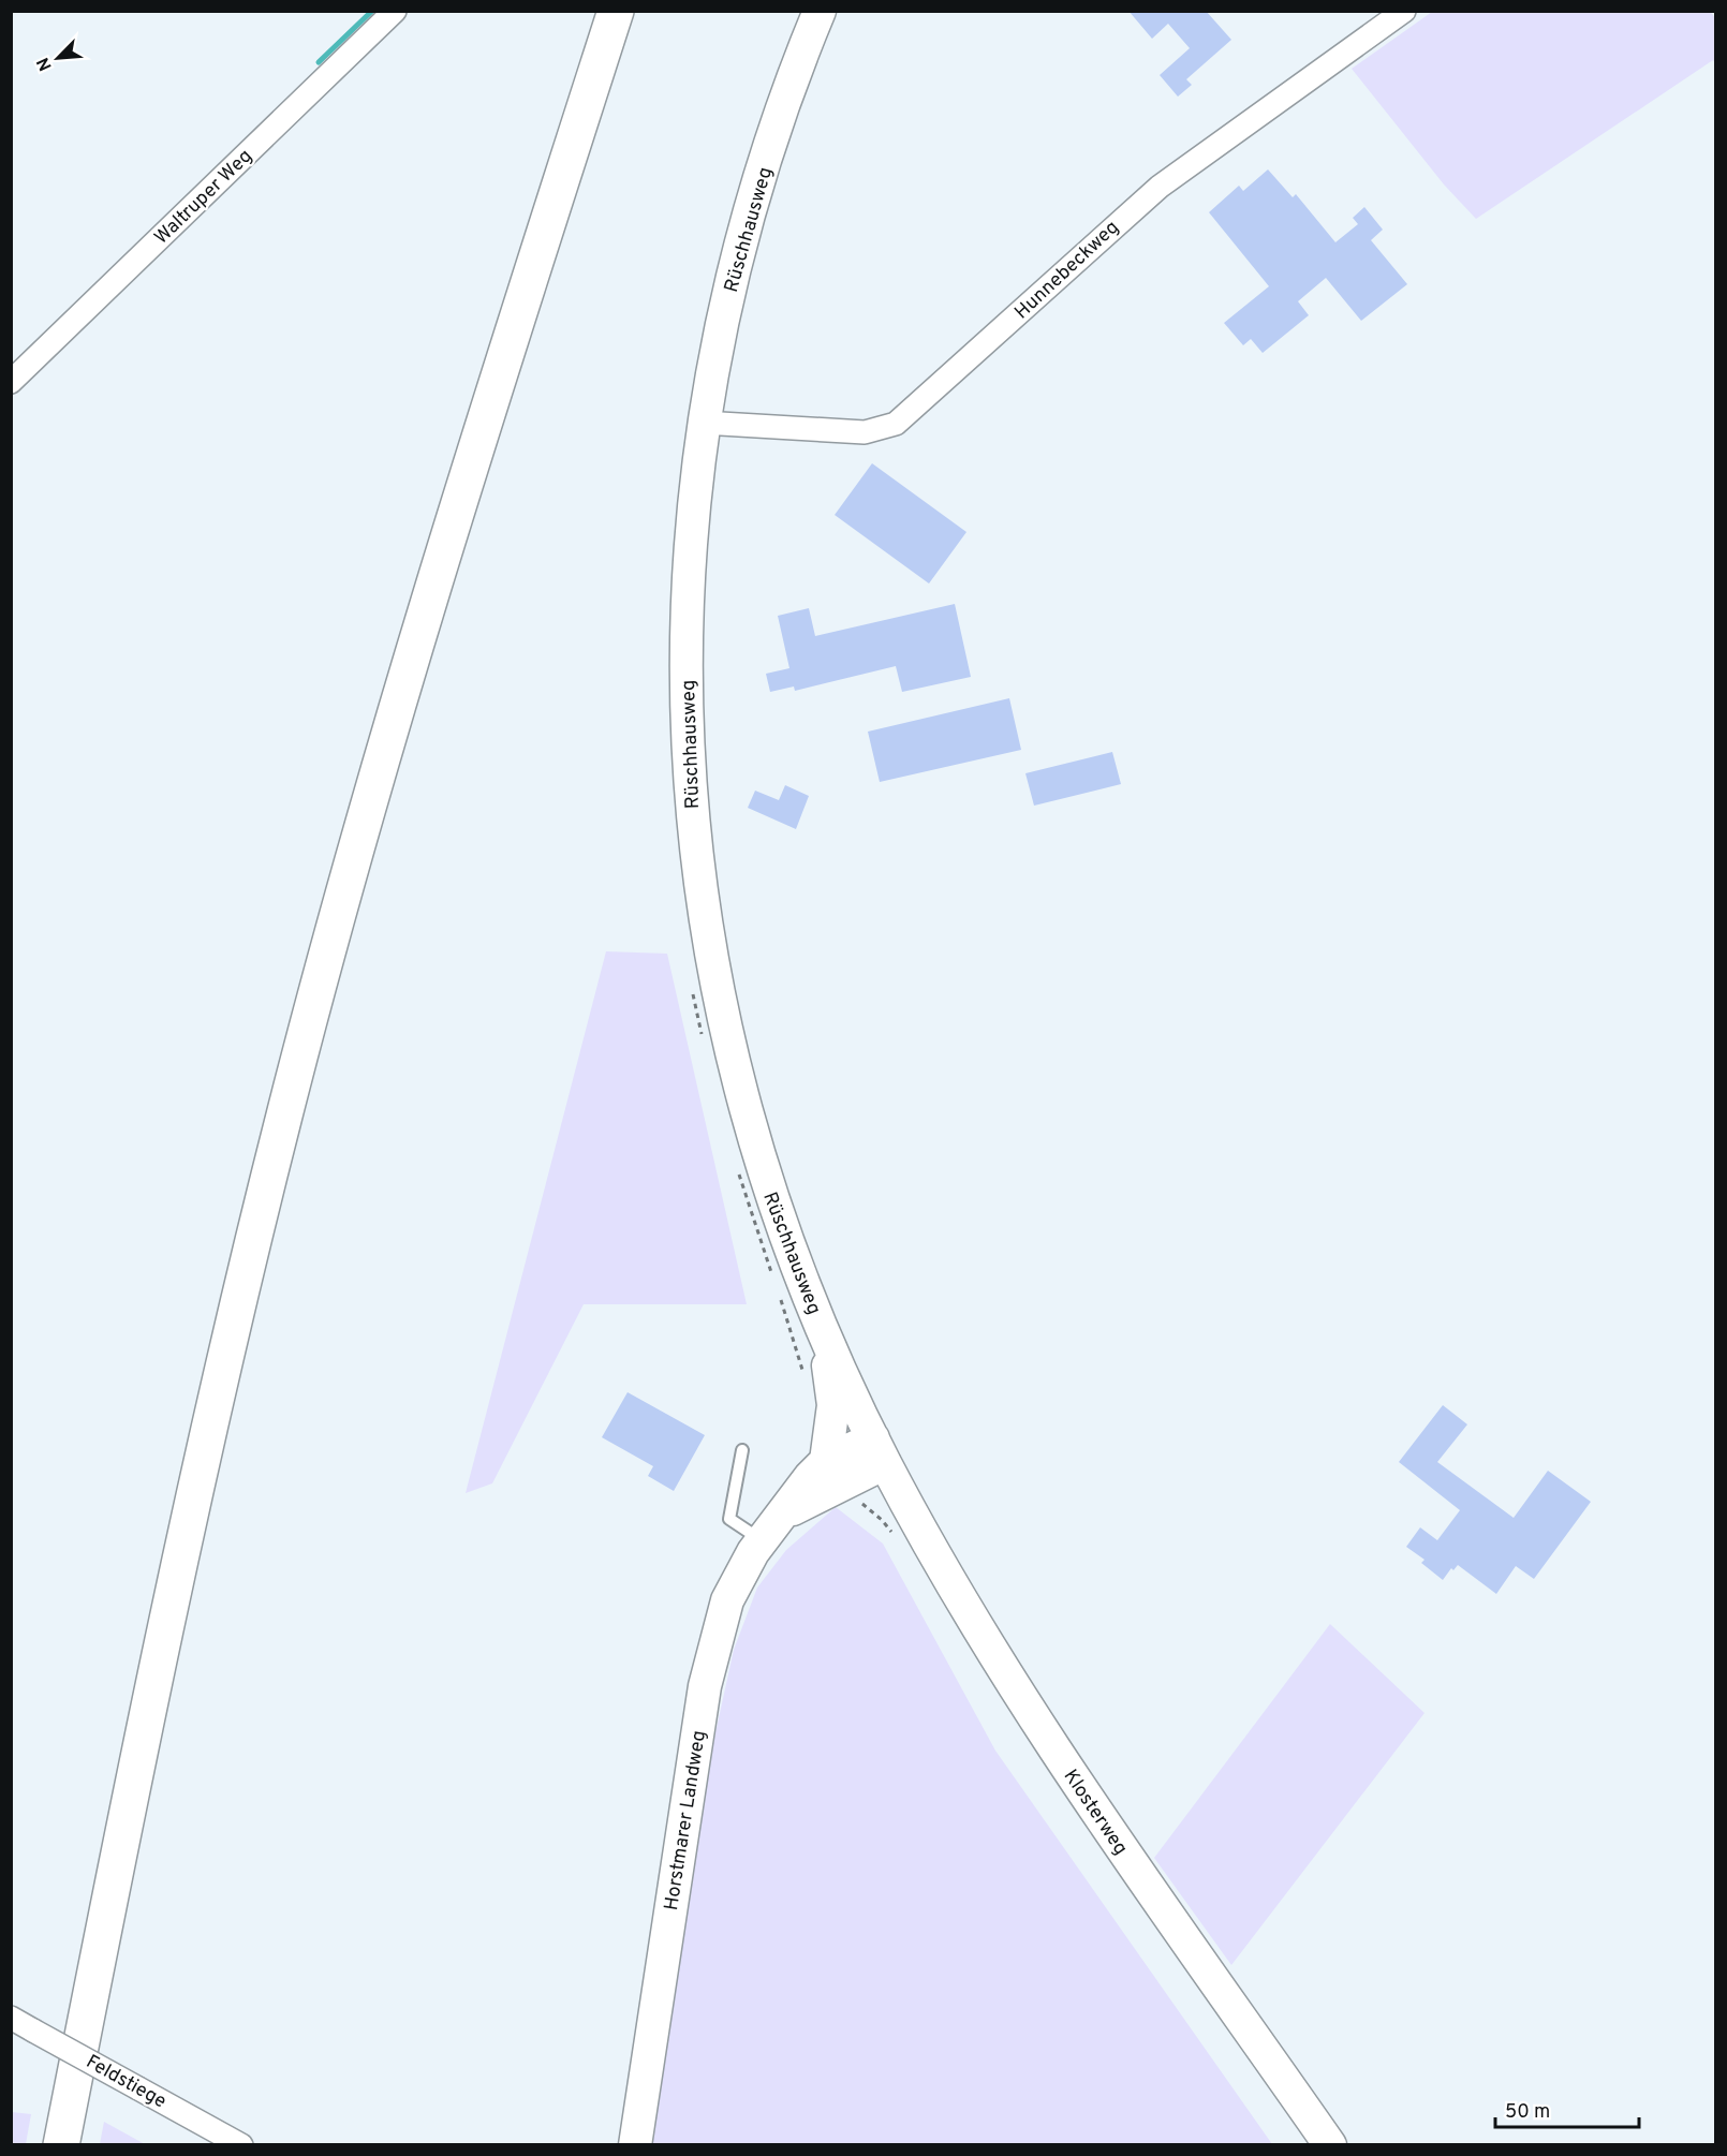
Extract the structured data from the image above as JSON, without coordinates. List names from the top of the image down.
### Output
{
  "streets": {
    "main road": ["Rüschhausweg", "Klosterweg", "Horstmarer Landweg"],
    "street": ["Waltruper Weg", "Hunnebeckweg", "Feldstiege"]
  },
  "crossings": [
    ["Rüschhausweg", "Hunnebeckweg"],
    ["Rüschhausweg", "Klosterweg"],
    ["Rüschhausweg", "Horstmarer Landweg"],
    ["Klosterweg", "Horstmarer Landweg"]
  ],
  "scale_bar": "50 m",
  "north": "bottom left"
}
